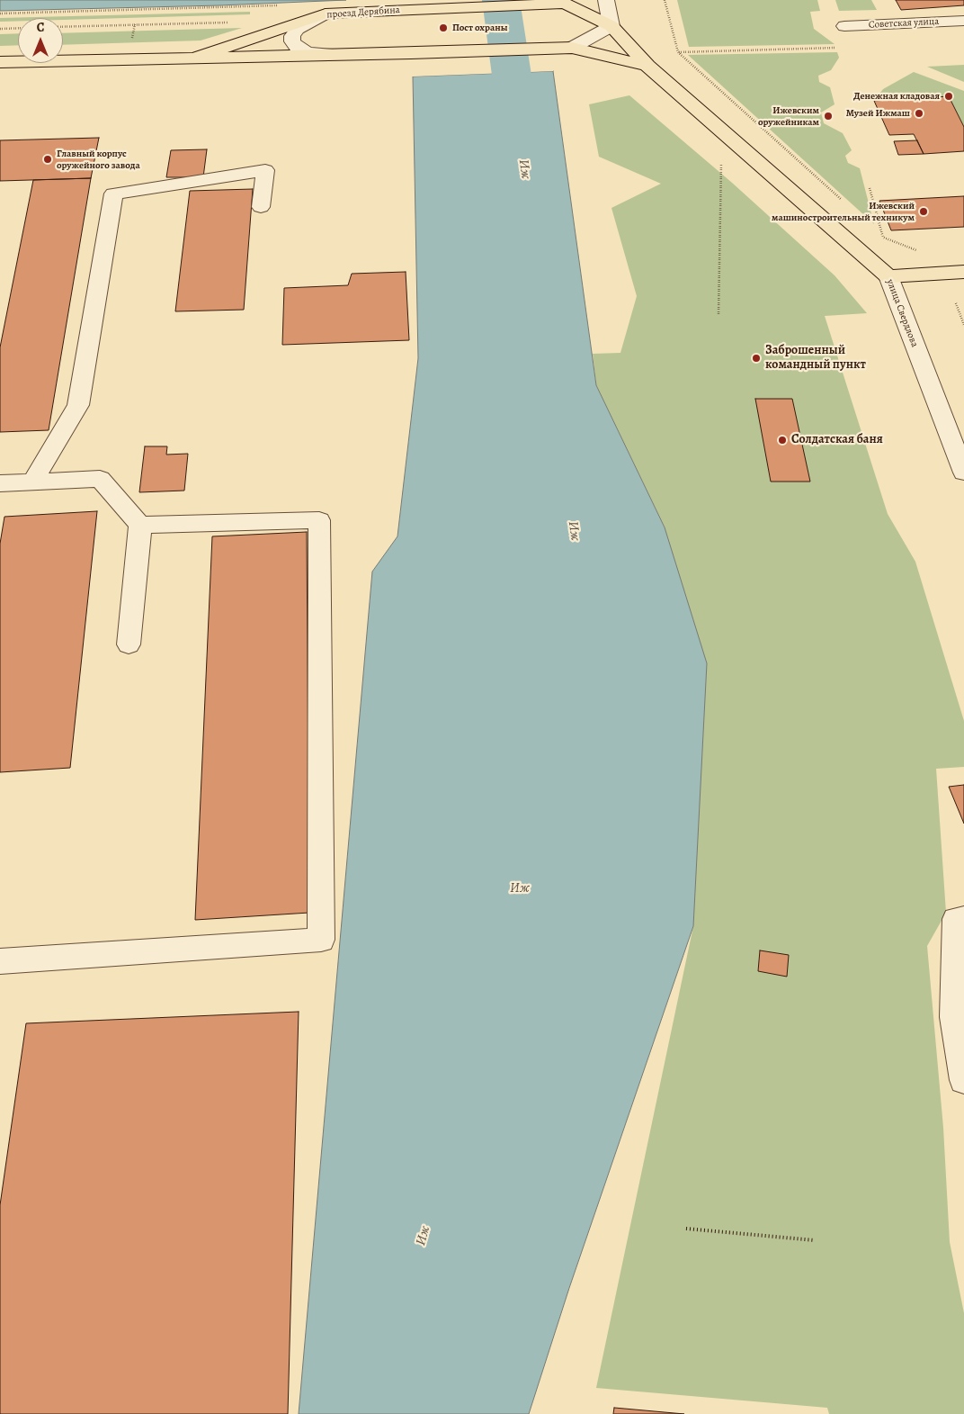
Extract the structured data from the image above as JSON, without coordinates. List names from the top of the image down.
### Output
{
  "streets": {
    "main road": ["проезд Дерябина", "улица Свердлова"],
    "street": ["Советская улица"]
  },
  "crossings": [
    ["проезд Дерябина", "улица Свердлова"]
  ],
  "water": ["Иж"],
  "places": [
    "Пост охраны",
    "Денежная кладовая",
    "Музей Ижмаш",
    "Ижевским оружейникам",
    "Главный корпус оружейного завода",
    "Ижевский машиностроительный техникум",
    "Заброшенный командный пункт",
    "Солдатская баня"
  ],
  "north": "top"
}
